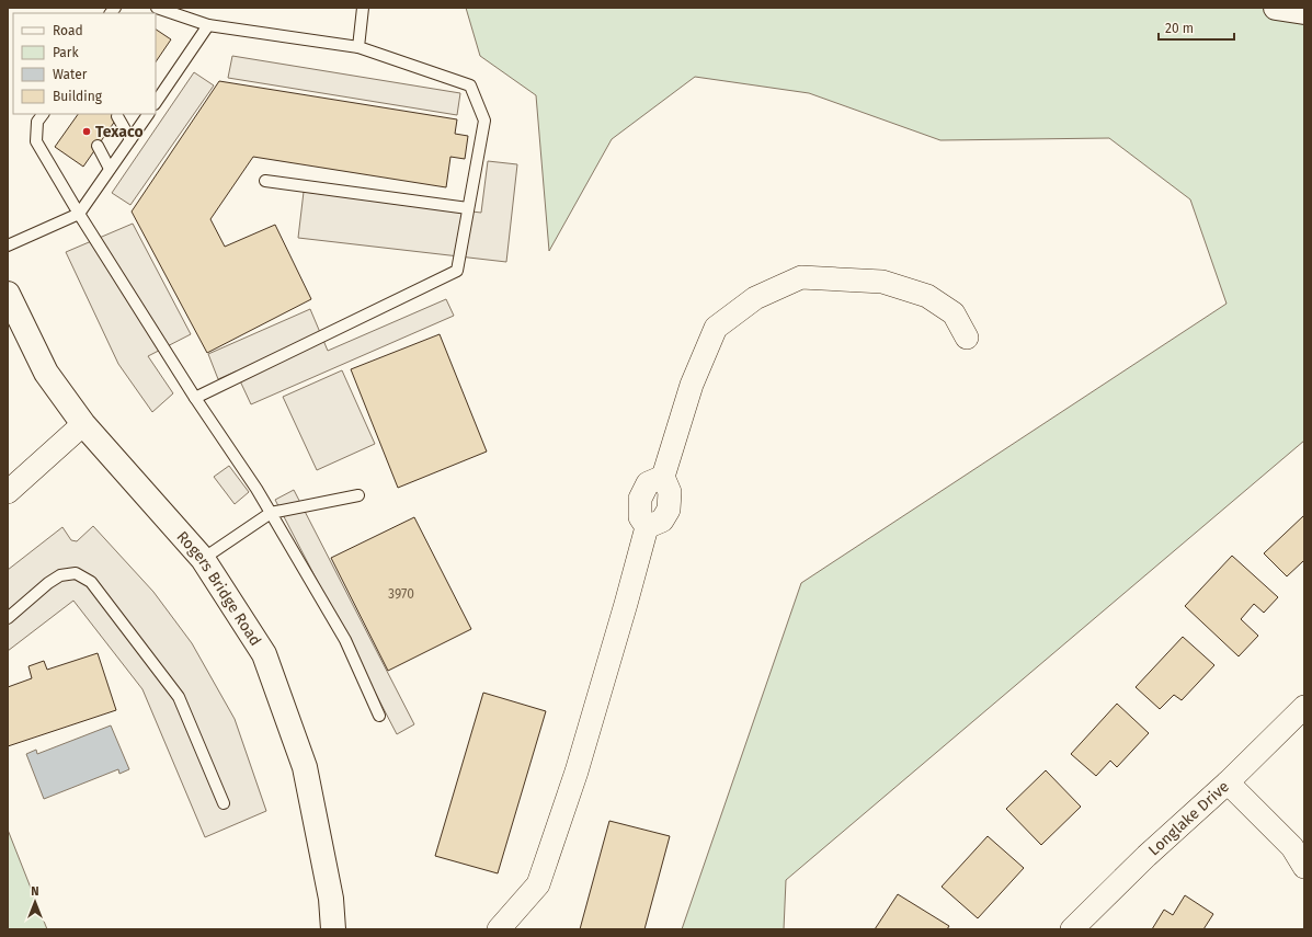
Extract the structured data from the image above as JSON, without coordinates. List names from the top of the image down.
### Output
{
  "streets": {
    "main road": ["Rogers Bridge Road"],
    "street": ["Longlake Drive"]
  },
  "places": ["Texaco"],
  "house_numbers": ["3970"],
  "legend": [
    "Road",
    "Park",
    "Water",
    "Building"
  ],
  "scale_bar": "20 m",
  "north": "top"
}
